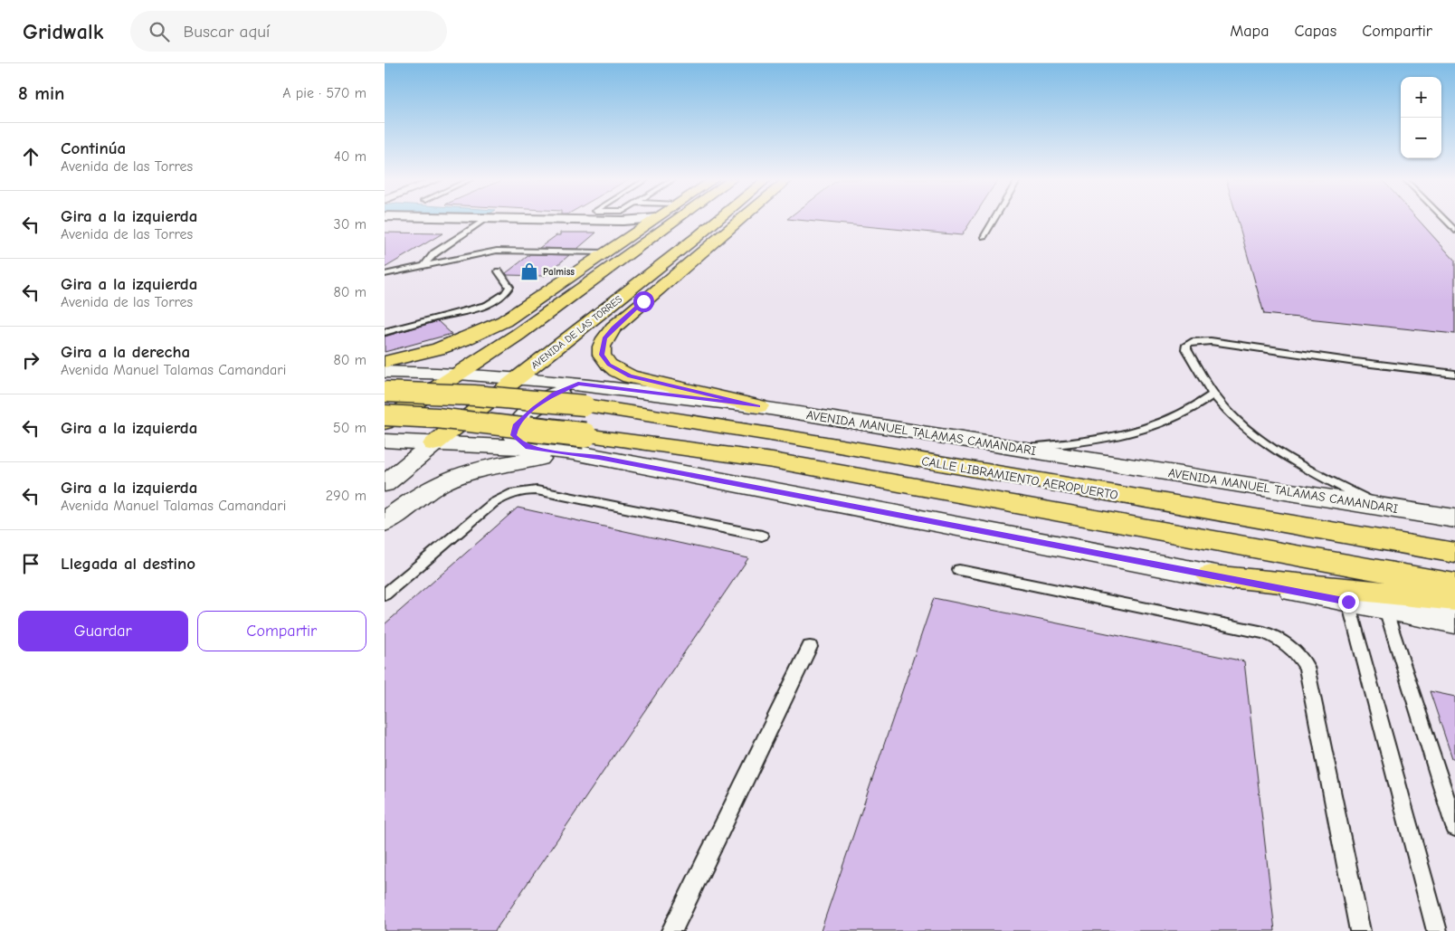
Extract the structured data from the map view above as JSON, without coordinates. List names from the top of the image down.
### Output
{
  "streets": {
    "main road": ["AVENIDA DE LAS TORRES", "AVENIDA MANUEL TALAMAS CAMANDARI", "CALLE LIBRAMIENTO AEROPUERTO"]
  },
  "crossings": [
    ["AVENIDA DE LAS TORRES", "AVENIDA MANUEL TALAMAS CAMANDARI"],
    ["AVENIDA MANUEL TALAMAS CAMANDARI", "CALLE LIBRAMIENTO AEROPUERTO"]
  ],
  "places": {
    "shop": ["Palmiss"]
  },
  "page": {
    "header": "Gridwalk",
    "search": "Buscar aquí",
    "nav": ["Mapa", "Capas", "Compartir"],
    "heading": ["8 min", "A pie · 570 m"],
    "map_buttons": ["+", "−"],
    "list": [
      ["Continúa", "Avenida de las Torres", "40 m"],
      ["Gira a la izquierda", "Avenida de las Torres", "30 m"],
      ["Gira a la izquierda", "Avenida de las Torres", "80 m"],
      ["Gira a la derecha", "Avenida Manuel Talamas Camandari", "80 m"],
      ["Gira a la izquierda", "50 m"],
      ["Gira a la izquierda", "Avenida Manuel Talamas Camandari", "290 m"],
      "Llegada al destino"
    ],
    "buttons": ["Guardar", "Compartir"]
  }
}
